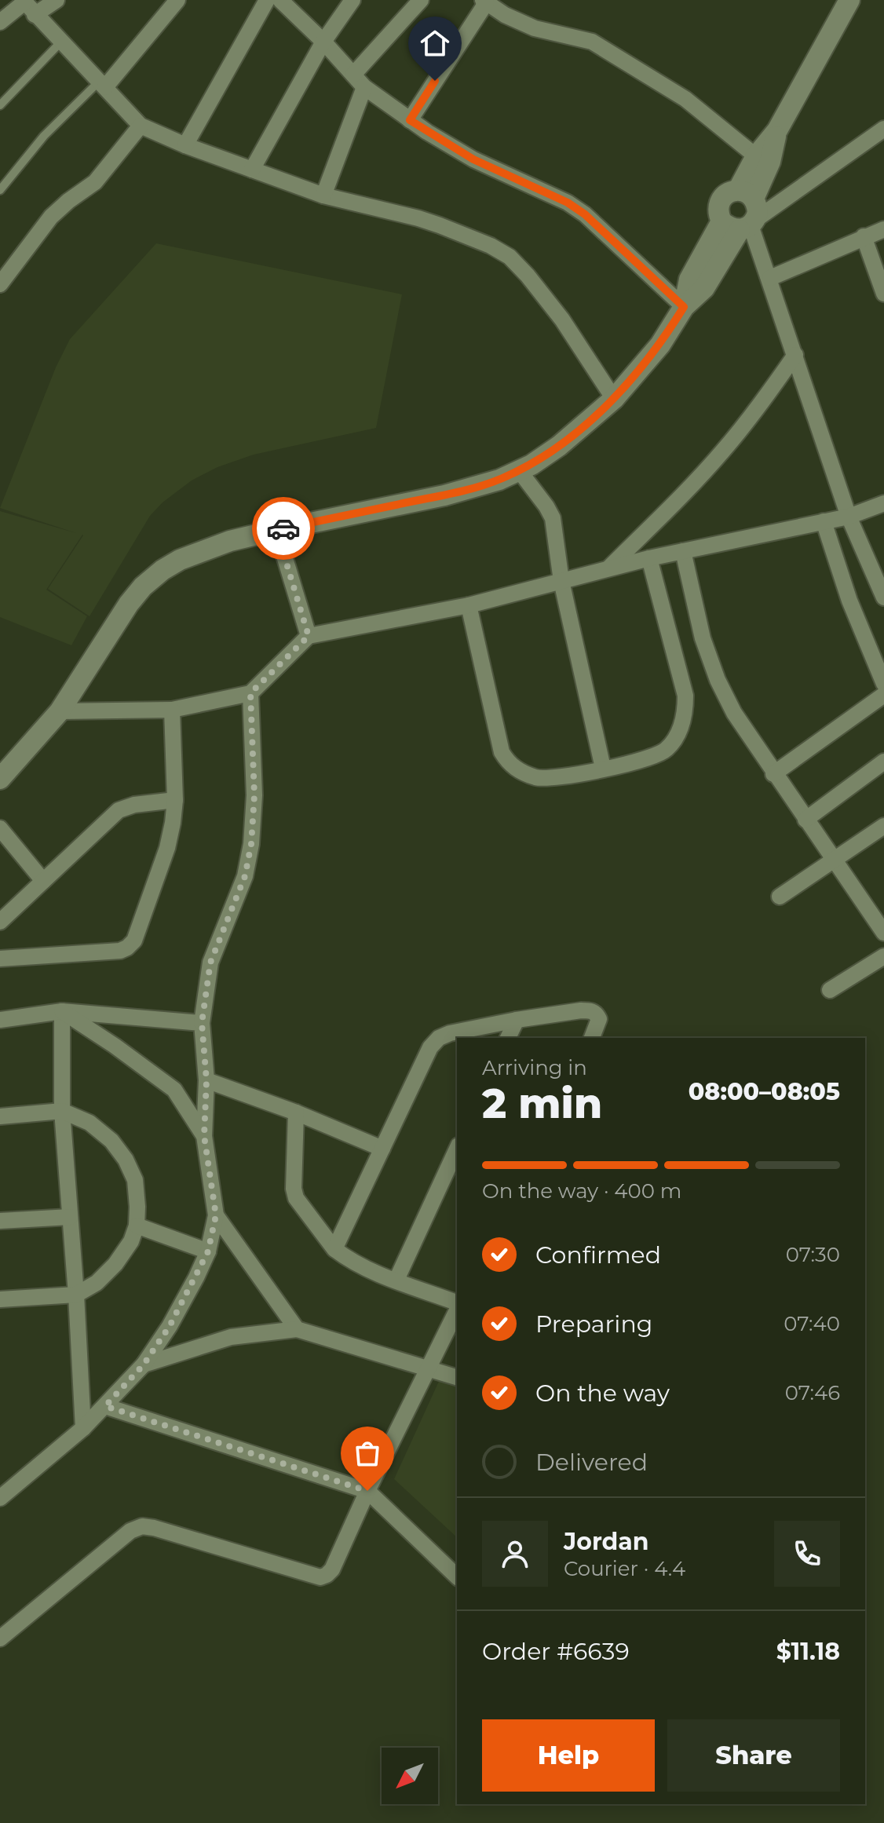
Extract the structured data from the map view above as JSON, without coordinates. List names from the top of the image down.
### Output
{
  "north": "bottom left",
  "page": {
    "heading": ["2 min", "Arriving in", "08:00–08:05"],
    "panel": [
      "Jordan",
      "Courier · 4.4",
      "Order #6639",
      "$11.18"
    ],
    "bar": "On the way · 400 m",
    "list": [
      ["Confirmed", "07:30"],
      ["Preparing", "07:40"],
      ["On the way", "07:46"],
      "Delivered"
    ],
    "buttons": ["Help", "Share"]
  }
}
